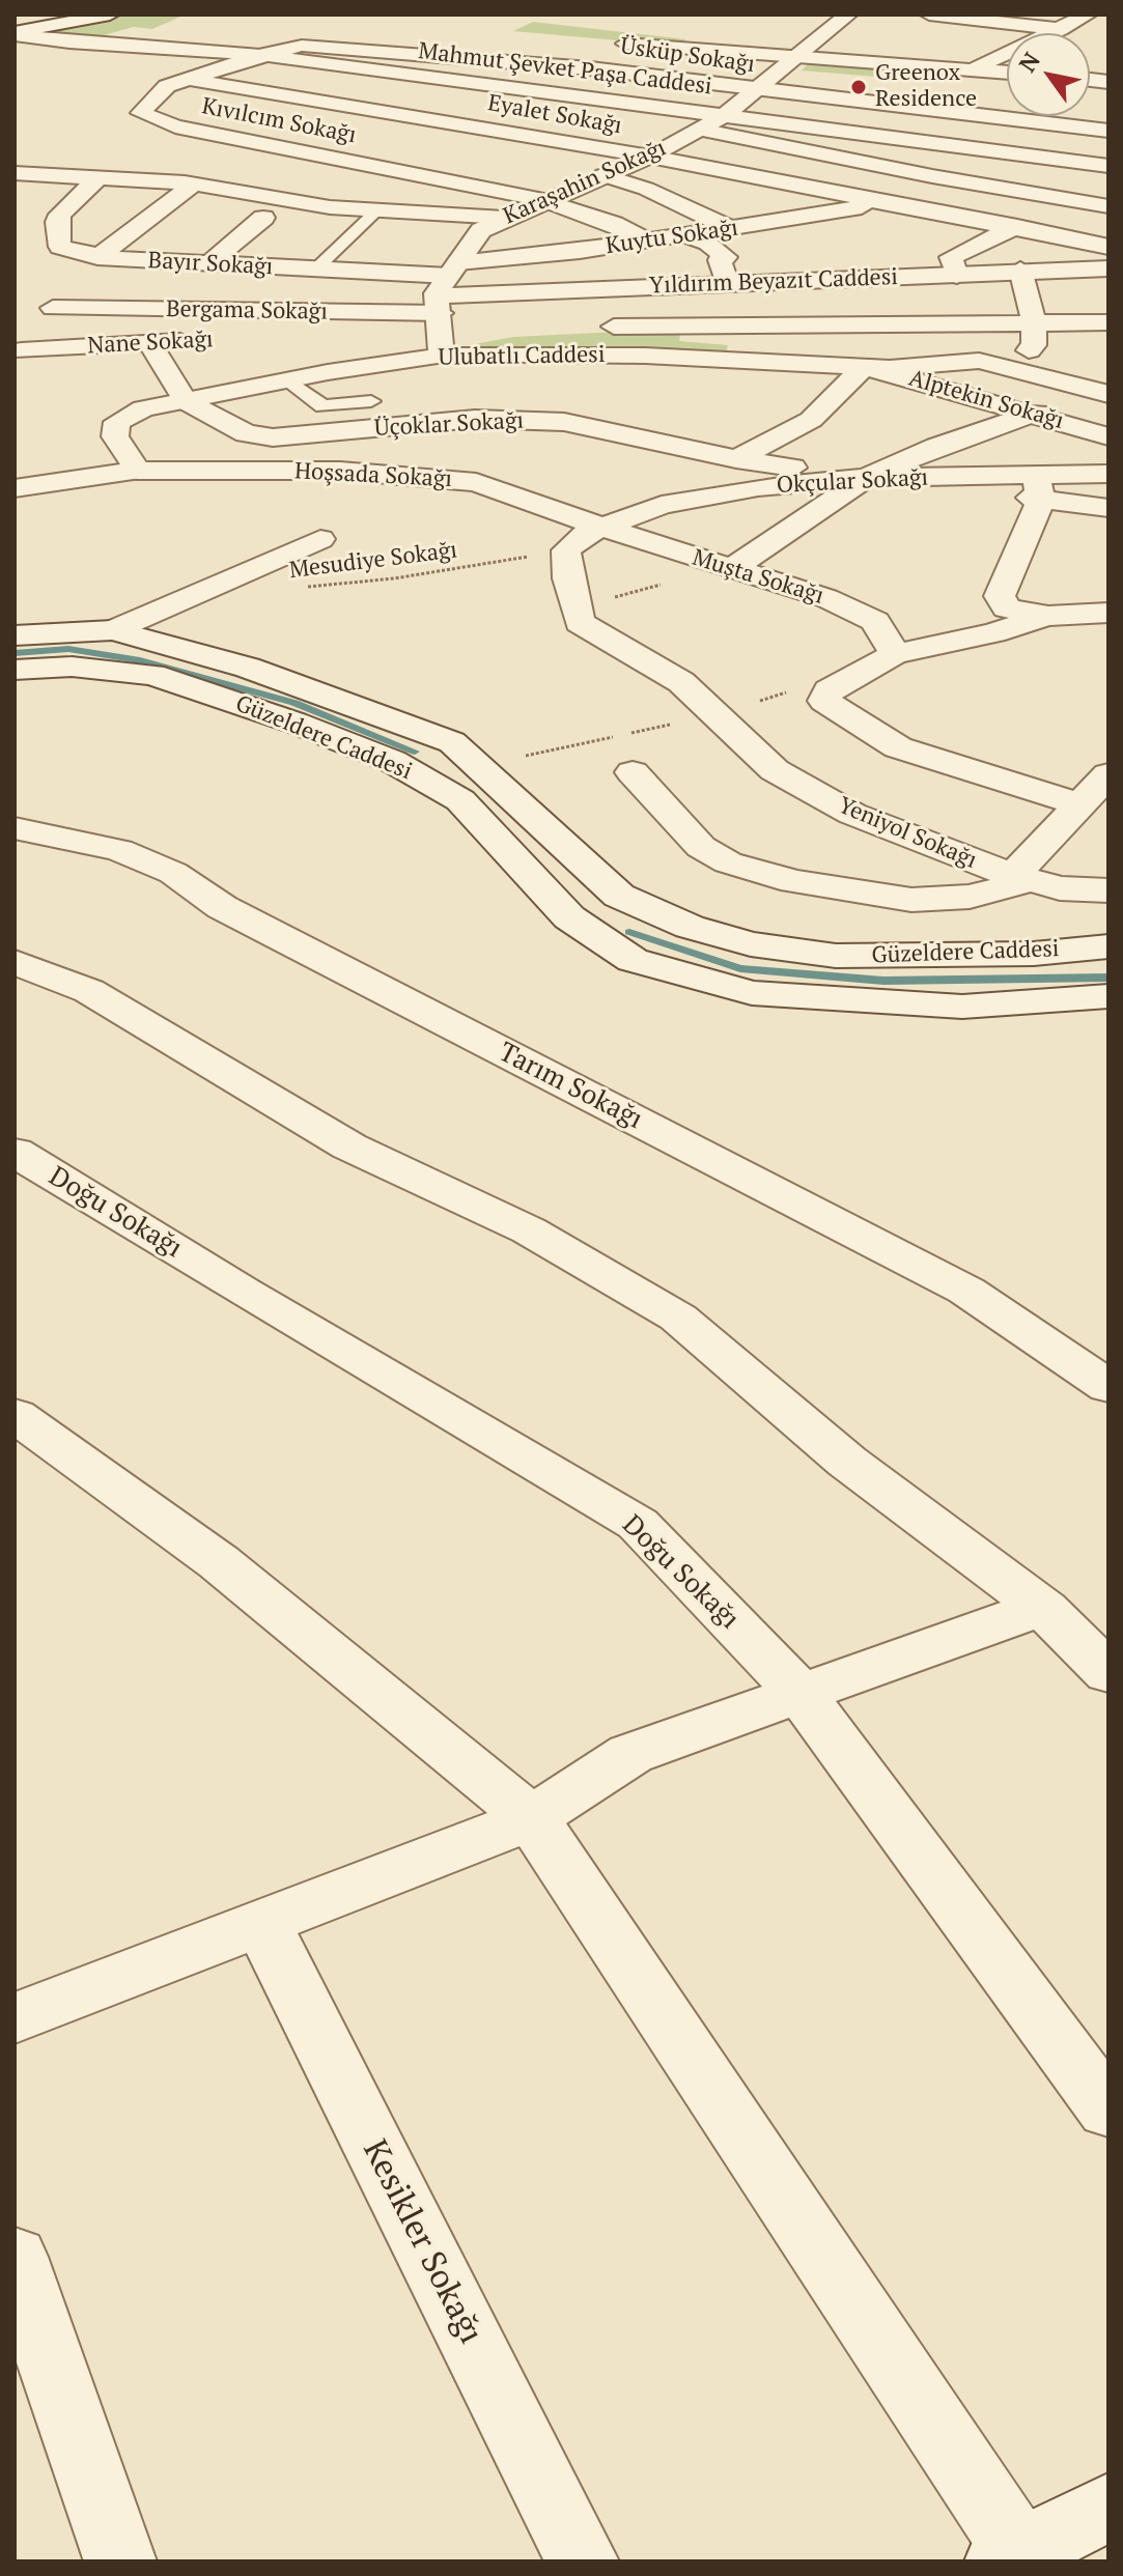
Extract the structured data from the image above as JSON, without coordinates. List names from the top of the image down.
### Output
{
  "streets": {
    "street": [
      "Üsküp Sokağı",
      "Mahmut Şevket Paşa Caddesi",
      "Eyalet Sokağı",
      "Kıvılcım Sokağı",
      "Karaşahin Sokağı",
      "Kuytu Sokağı",
      "Bayır Sokağı",
      "Yıldırım Beyazıt Caddesi",
      "Bergama Sokağı",
      "Nane Sokağı",
      "Ulubatlı Caddesi",
      "Alptekin Sokağı",
      "Üçoklar Sokağı",
      "Hoşsada Sokağı",
      "Okçular Sokağı",
      "Muşta Sokağı",
      "Güzeldere Caddesi",
      "Yeniyol Sokağı",
      "Tarım Sokağı",
      "Doğu Sokağı",
      "Kesikler Sokağı"
    ],
    "path": ["Mesudiye Sokağı"]
  },
  "crossings": [
    ["Üsküp Sokağı", "Mahmut Şevket Paşa Caddesi"],
    ["Üsküp Sokağı", "Kıvılcım Sokağı"],
    ["Üsküp Sokağı", "Karaşahin Sokağı"],
    ["Mahmut Şevket Paşa Caddesi", "Kıvılcım Sokağı"],
    ["Mahmut Şevket Paşa Caddesi", "Karaşahin Sokağı"],
    ["Eyalet Sokağı", "Kıvılcım Sokağı"],
    ["Eyalet Sokağı", "Karaşahin Sokağı"],
    ["Eyalet Sokağı", "Kuytu Sokağı"],
    ["Kıvılcım Sokağı", "Karaşahin Sokağı"],
    ["Kıvılcım Sokağı", "Kuytu Sokağı"],
    ["Karaşahin Sokağı", "Kuytu Sokağı"],
    ["Karaşahin Sokağı", "Bayır Sokağı"],
    ["Karaşahin Sokağı", "Yıldırım Beyazıt Caddesi"],
    ["Karaşahin Sokağı", "Bergama Sokağı"],
    ["Karaşahin Sokağı", "Ulubatlı Caddesi"],
    ["Kuytu Sokağı", "Bayır Sokağı"],
    ["Kuytu Sokağı", "Yıldırım Beyazıt Caddesi"],
    ["Kuytu Sokağı", "Bergama Sokağı"],
    ["Kuytu Sokağı", "Ulubatlı Caddesi"],
    ["Bayır Sokağı", "Yıldırım Beyazıt Caddesi"],
    ["Bayır Sokağı", "Bergama Sokağı"],
    ["Bayır Sokağı", "Ulubatlı Caddesi"],
    ["Yıldırım Beyazıt Caddesi", "Bergama Sokağı"],
    ["Yıldırım Beyazıt Caddesi", "Ulubatlı Caddesi"],
    ["Bergama Sokağı", "Ulubatlı Caddesi"],
    ["Ulubatlı Caddesi", "Alptekin Sokağı"],
    ["Ulubatlı Caddesi", "Üçoklar Sokağı"],
    ["Ulubatlı Caddesi", "Hoşsada Sokağı"],
    ["Üçoklar Sokağı", "Okçular Sokağı"],
    ["Hoşsada Sokağı", "Okçular Sokağı"],
    ["Hoşsada Sokağı", "Muşta Sokağı"],
    ["Okçular Sokağı", "Muşta Sokağı"]
  ],
  "places": ["Greenox Residence"],
  "north": "top left"
}
